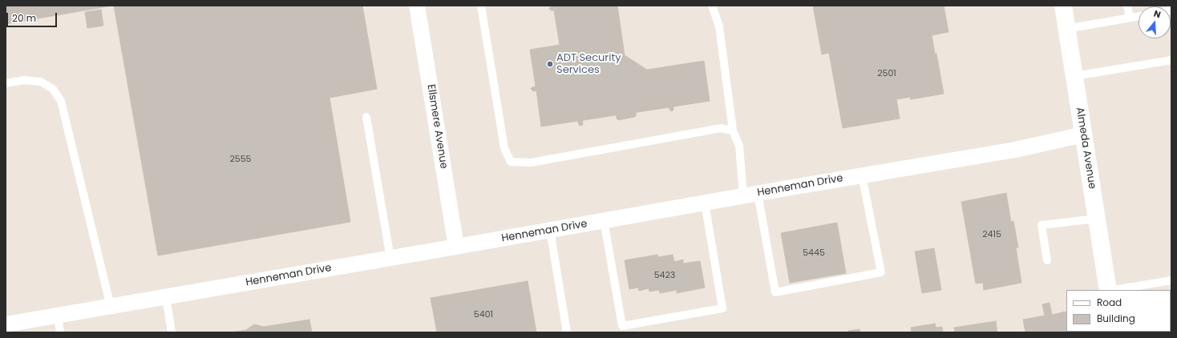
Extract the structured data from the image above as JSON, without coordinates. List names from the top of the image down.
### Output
{
  "streets": {
    "street": ["Ellsmere Avenue", "Almeda Avenue", "Henneman Drive"]
  },
  "crossings": [
    ["Ellsmere Avenue", "Henneman Drive"],
    ["Almeda Avenue", "Henneman Drive"]
  ],
  "places": ["ADT Security Services"],
  "house_numbers": [
    "2501",
    "2555",
    "2415",
    "5445",
    "5423",
    "5401"
  ],
  "legend": ["Road", "Building"],
  "scale_bar": "20 m",
  "north": "top"
}
